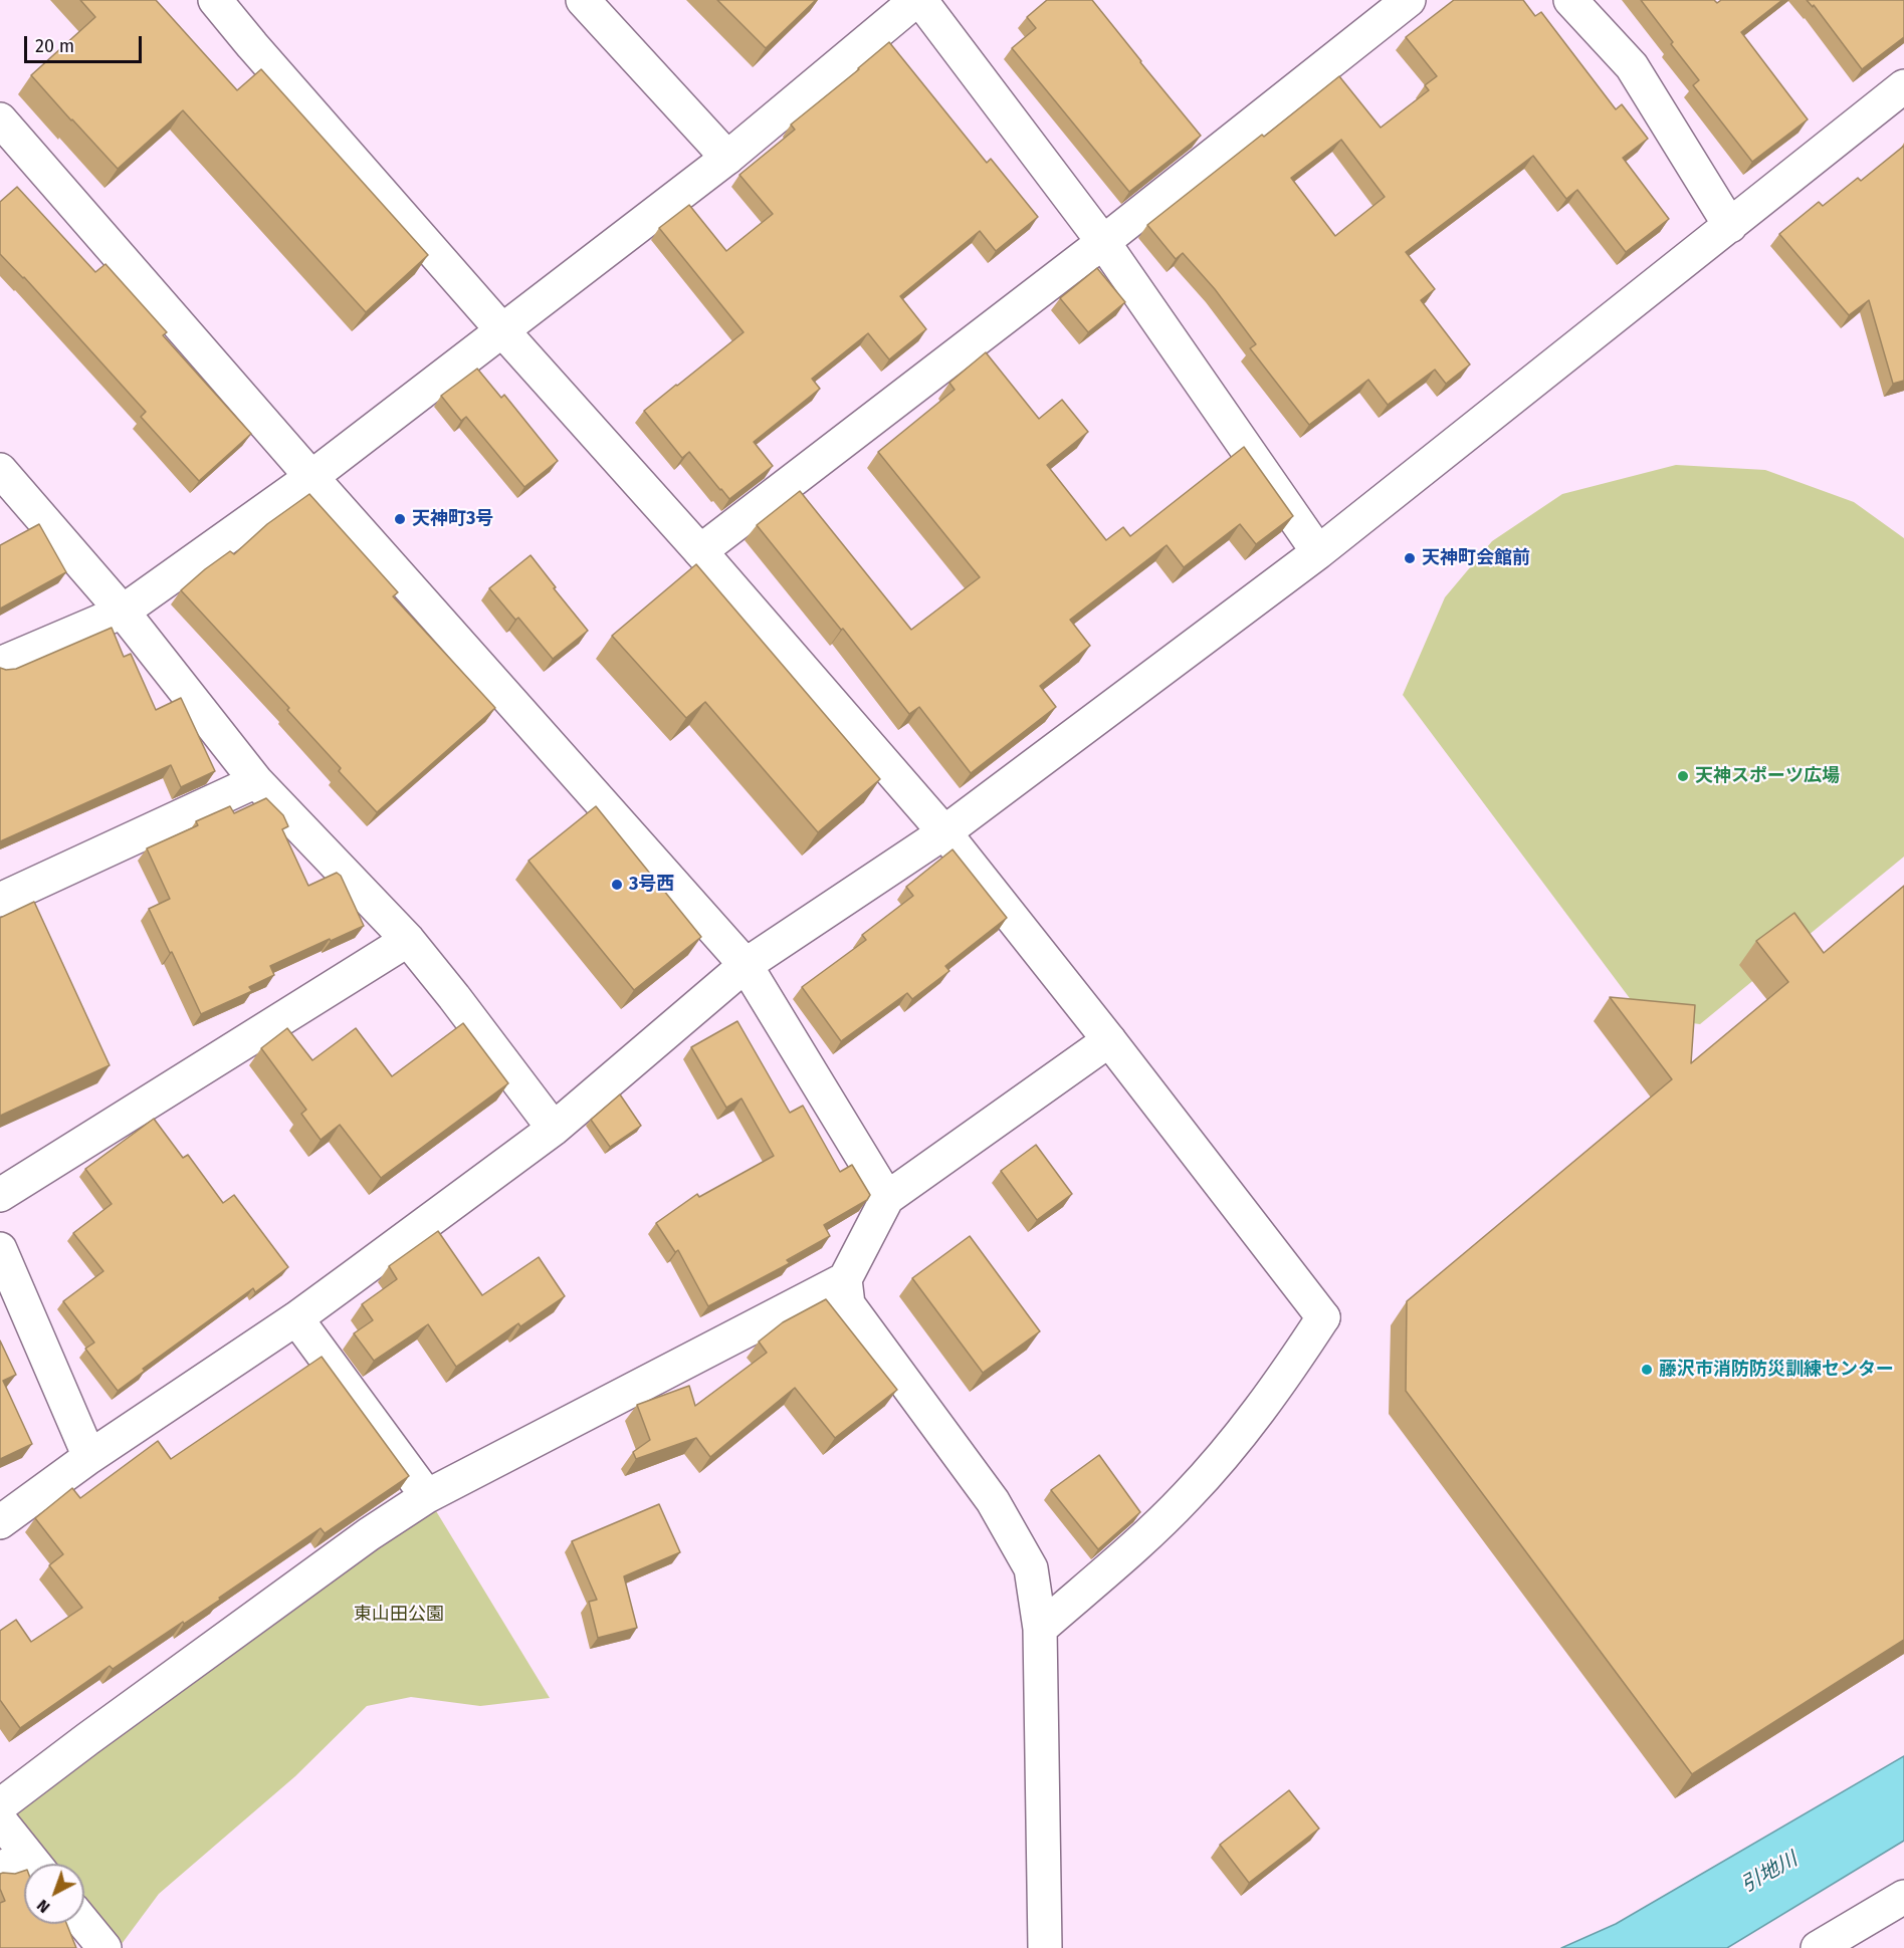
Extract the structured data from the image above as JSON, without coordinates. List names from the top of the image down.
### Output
{
  "water": ["引地川"],
  "parks": ["東山田公園"],
  "places": [
    "天神町3号",
    "天神町会館前",
    "天神スポーツ広場",
    "3号西",
    "藤沢市消防防災訓練センター"
  ],
  "scale_bar": "20 m",
  "north": "bottom left"
}
